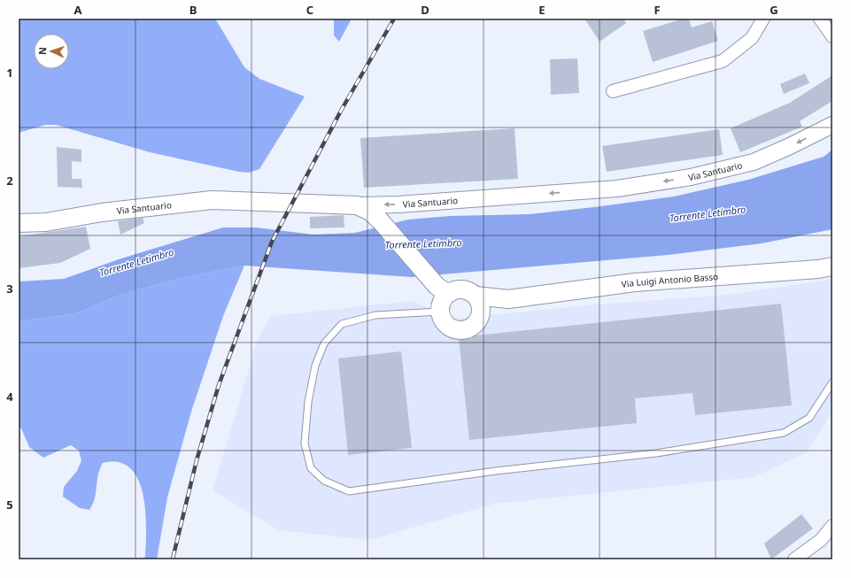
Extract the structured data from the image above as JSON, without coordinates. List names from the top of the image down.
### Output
{
  "streets": {
    "main road": ["Via Santuario", "Via Luigi Antonio Basso"]
  },
  "water": ["Torrente Letimbro"],
  "north": "left",
  "grid": {
    "columns": [
      "A",
      "B",
      "C",
      "D",
      "E",
      "F",
      "G"
    ],
    "rows": [
      "1",
      "2",
      "3",
      "4",
      "5"
    ]
  }
}
